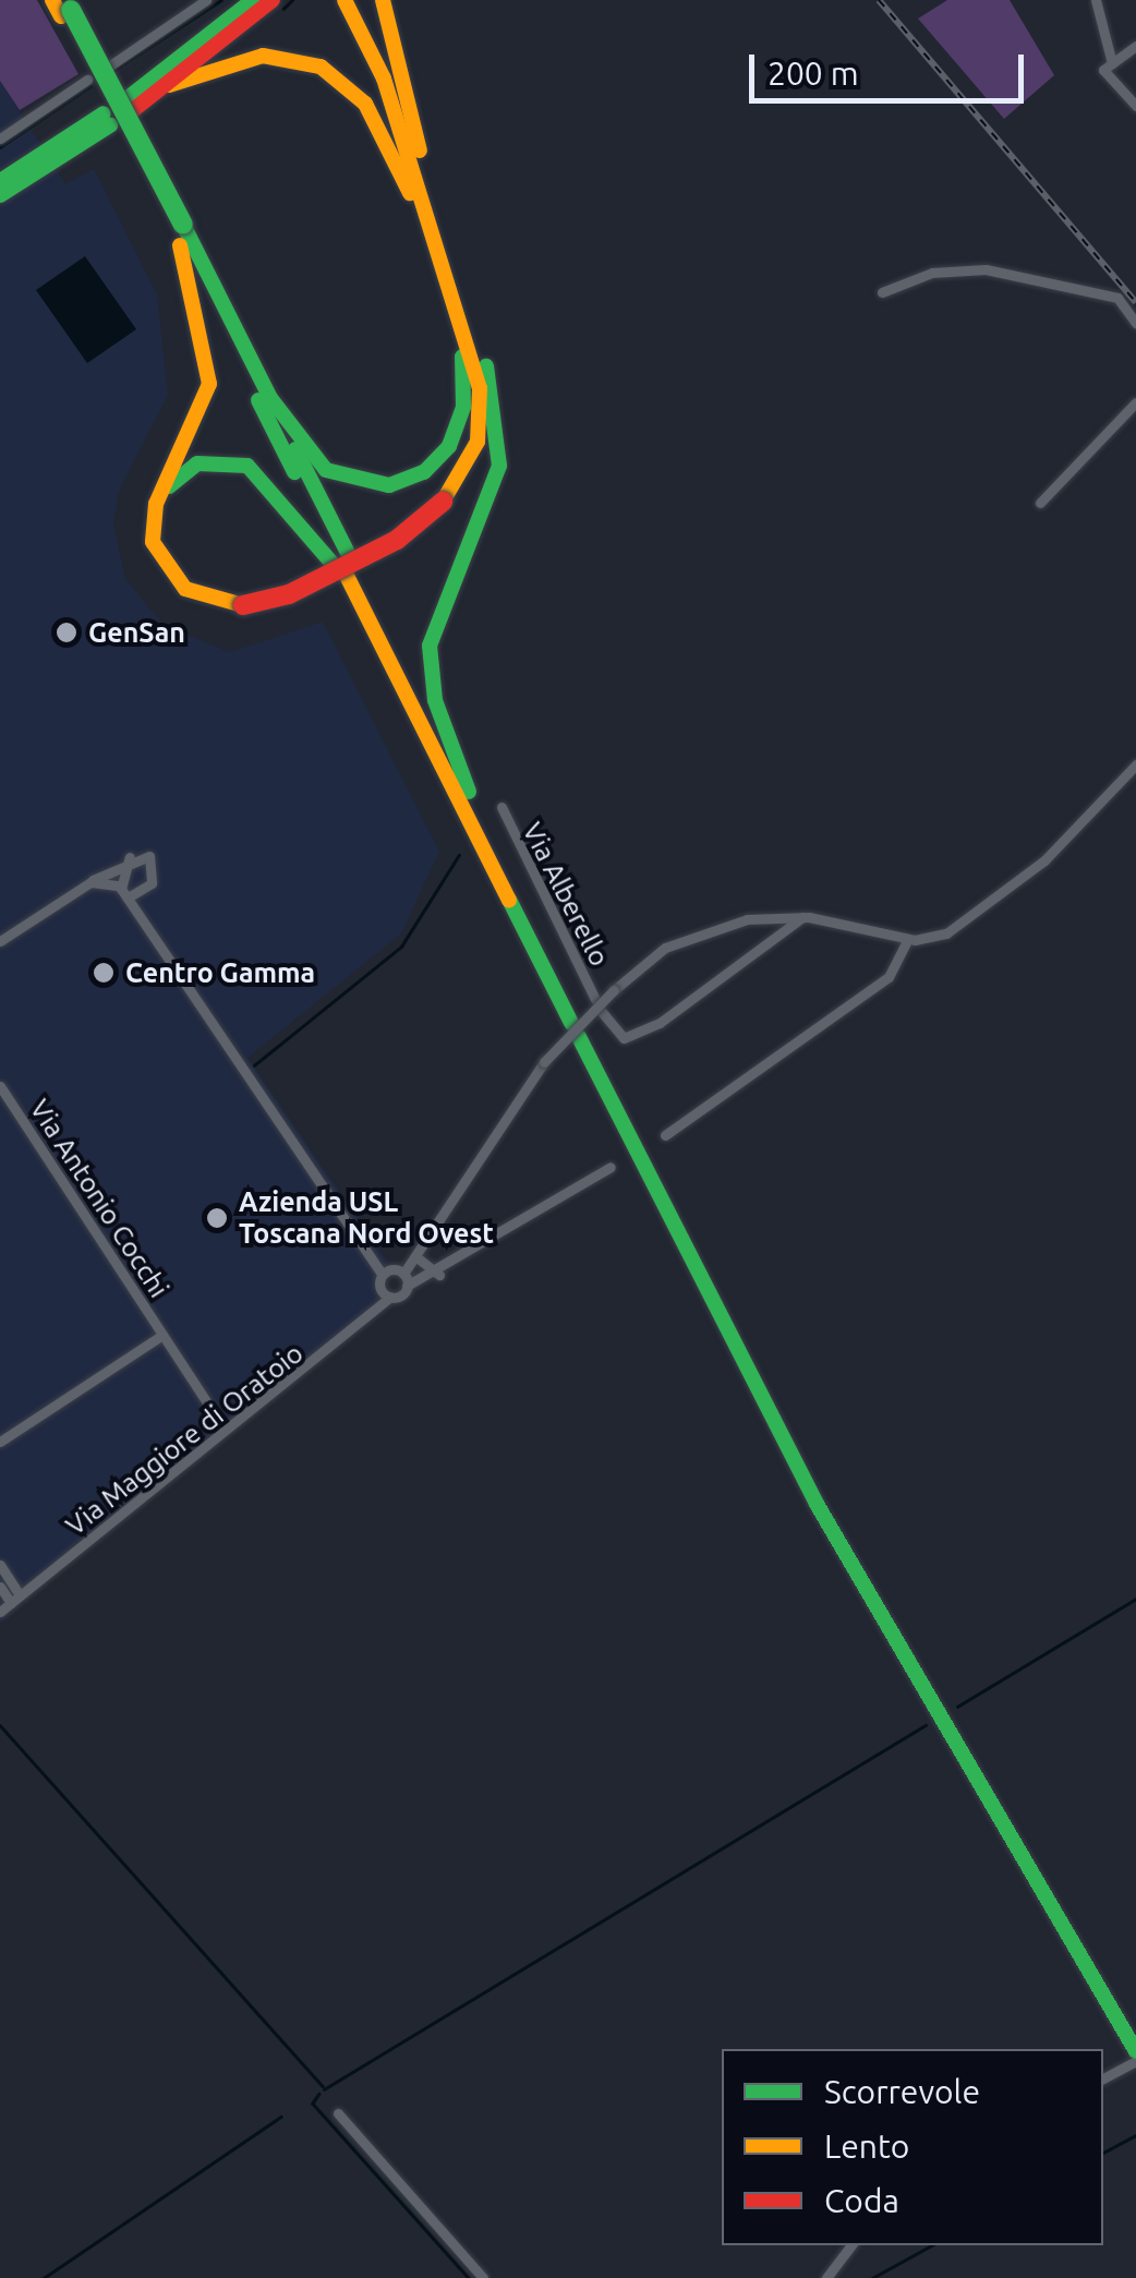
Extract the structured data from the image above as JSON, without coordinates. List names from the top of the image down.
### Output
{
  "streets": {
    "street": ["Via Alberello", "Via Antonio Cocchi", "Via Maggiore di Oratoio"]
  },
  "places": ["GenSan", "Centro Gamma", "Azienda USL Toscana Nord Ovest"],
  "legend": ["Scorrevole", "Lento", "Coda"],
  "scale_bar": "200 m"
}
